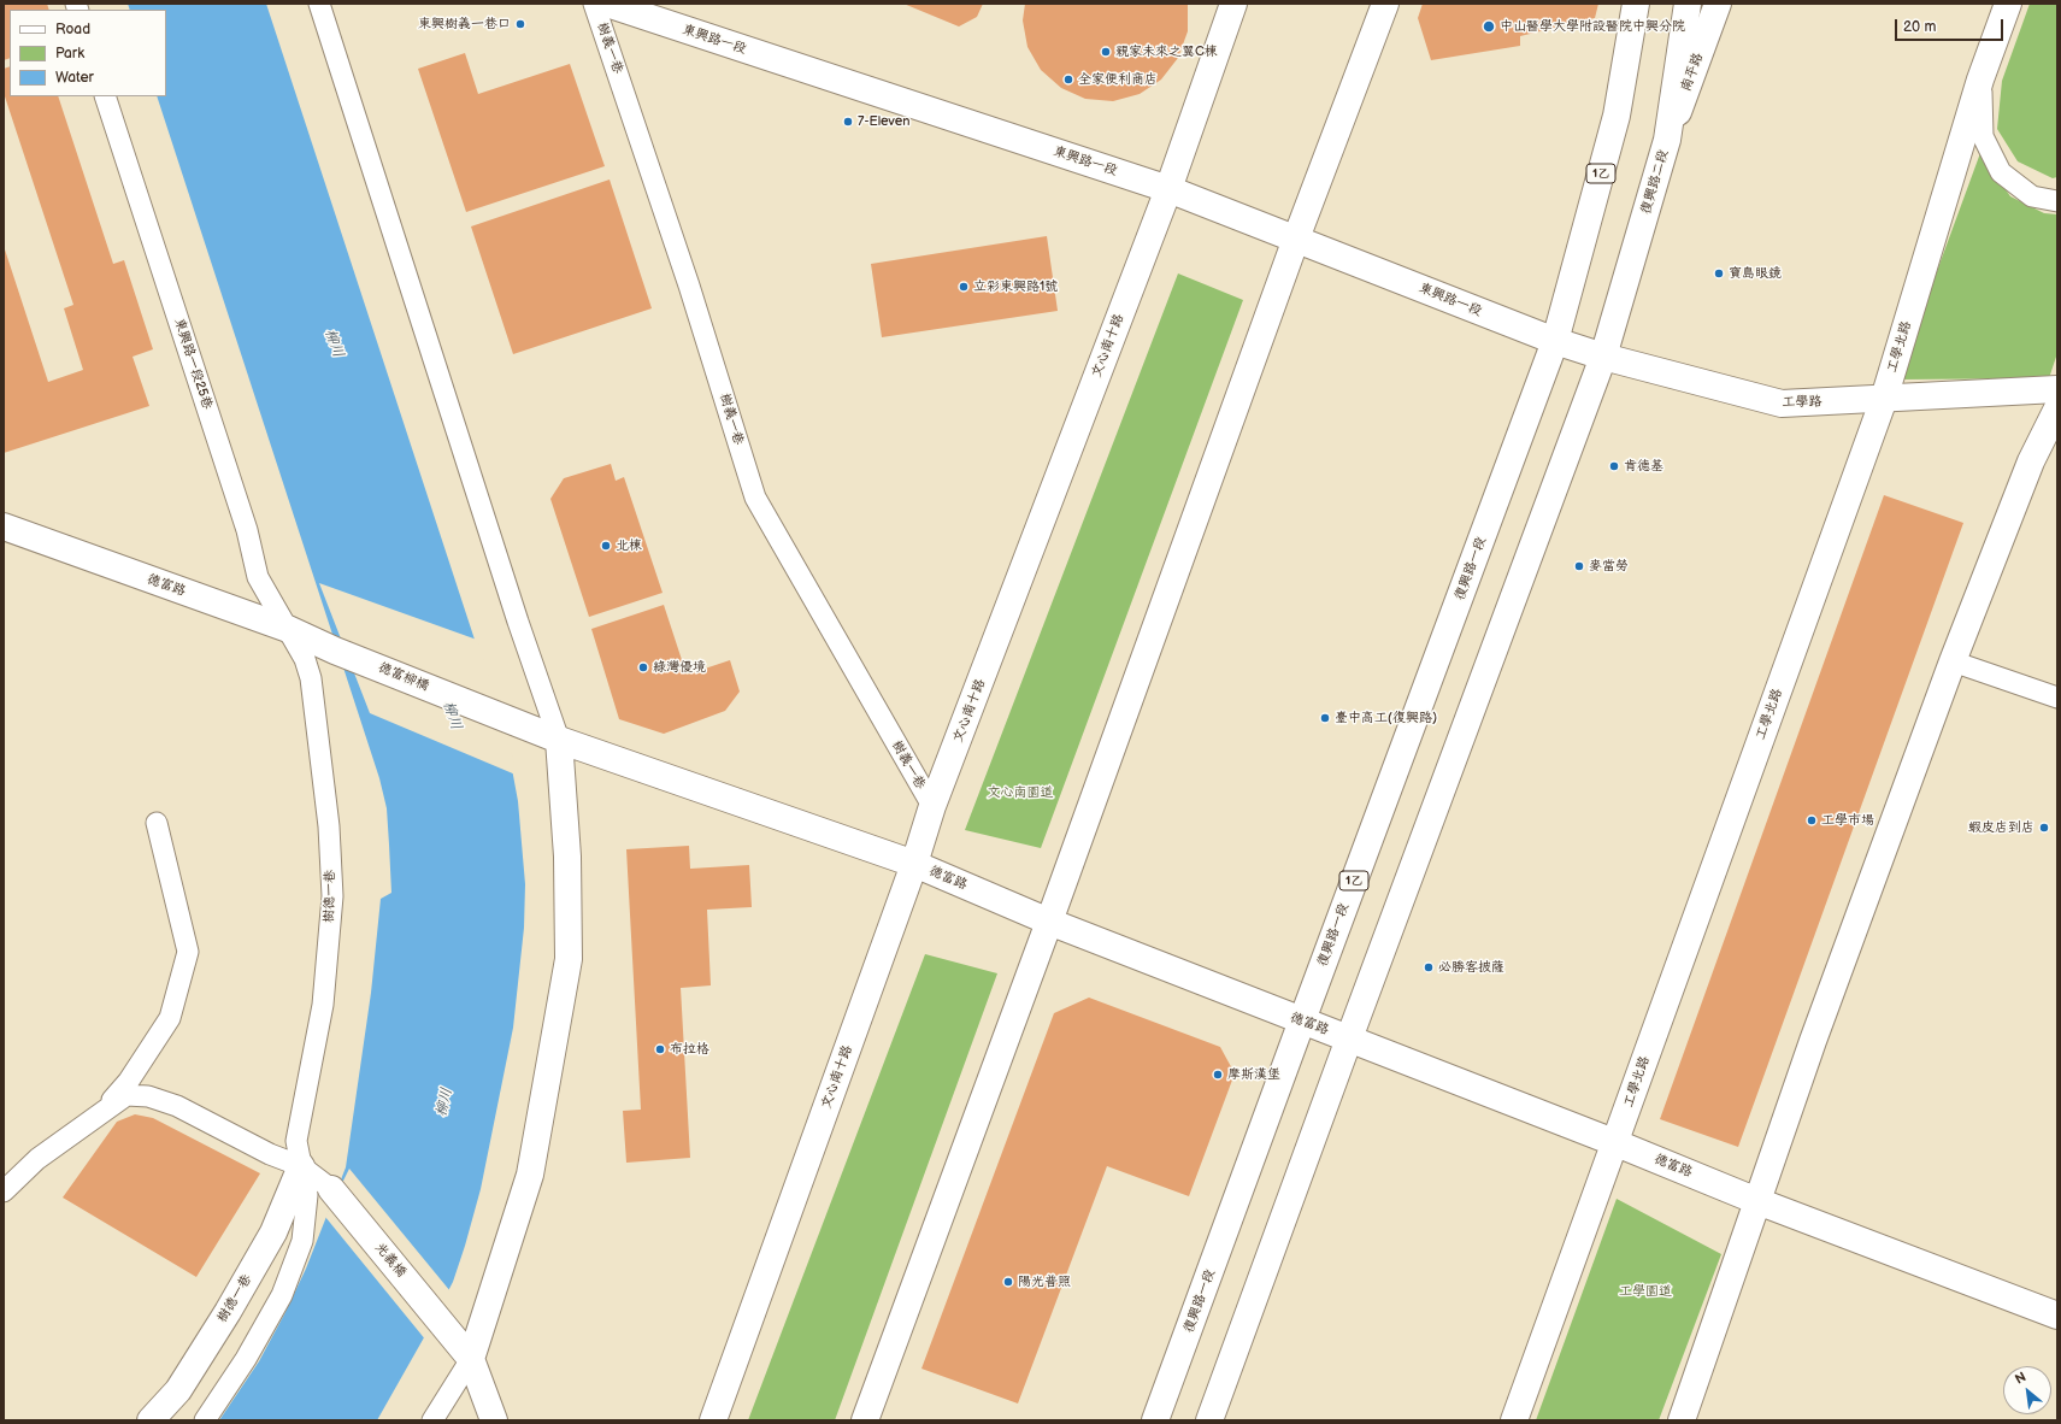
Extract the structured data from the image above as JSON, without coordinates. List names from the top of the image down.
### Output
{
  "streets": {
    "street": [
      "東興路一段",
      "南平路",
      "1乙",
      "復興路二段",
      "文心南十路",
      "工學北路",
      "工學路",
      "復興路一段",
      "德富路",
      "德富柳橋",
      "樹德一巷",
      "光義橋"
    ],
    "lane": ["樹義一巷", "東興路一段25巷"]
  },
  "crossings": [
    ["東興路一段", "1乙"],
    ["東興路一段", "文心南十路"],
    ["東興路一段", "工學路"],
    ["東興路一段", "復興路一段"],
    ["樹義一巷", "文心南十路"],
    ["南平路", "復興路二段"],
    ["1乙", "工學路"],
    ["1乙", "復興路一段"],
    ["復興路二段", "工學路"],
    ["文心南十路", "德富路"],
    ["工學北路", "工學路"],
    ["工學北路", "德富路"],
    ["東興路一段25巷", "德富路"],
    ["東興路一段25巷", "樹德一巷"],
    ["工學路", "復興路一段"],
    ["復興路一段", "德富路"],
    ["德富路", "德富柳橋"],
    ["德富路", "樹德一巷"]
  ],
  "water": ["柳川"],
  "parks": ["文心南園道", "工學園道"],
  "places": [
    "東興樹義一巷口",
    "中山醫學大學附設醫院中興分院",
    "親家未來之翼C棟",
    "全家便利商店",
    "7-Eleven",
    "寶島眼鏡",
    "立彩東興路1號",
    "肯德基",
    "北棟",
    "麥當勞",
    "綠灣優境",
    "臺中高工(復興路)",
    "工學市場",
    "蝦皮店到店",
    "必勝客披薩",
    "布拉格",
    "摩斯漢堡",
    "陽光普照"
  ],
  "legend": ["Road", "Park", "Water"],
  "scale_bar": "20 m",
  "north": "top left"
}
